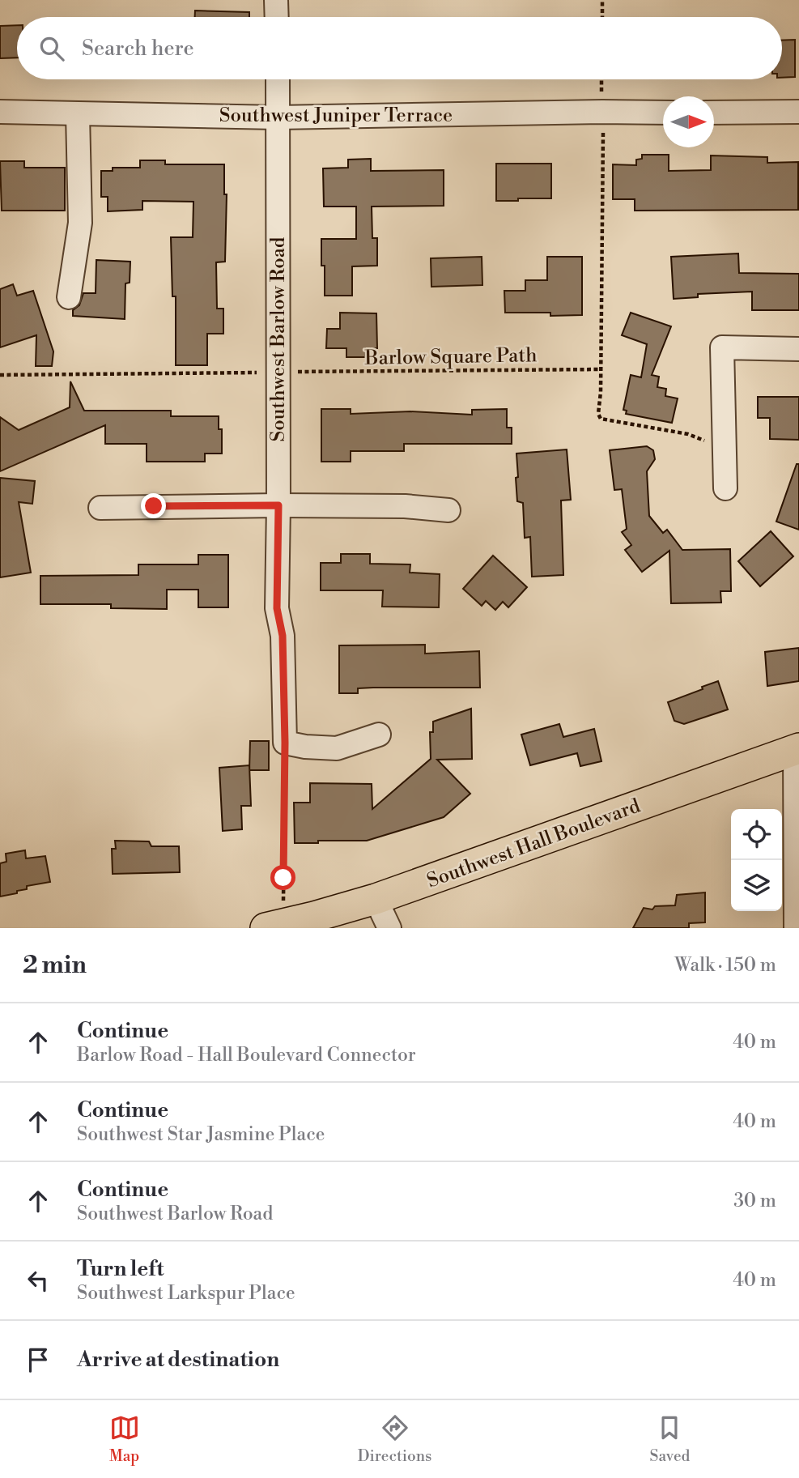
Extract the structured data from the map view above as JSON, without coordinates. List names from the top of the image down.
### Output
{
  "streets": {
    "main road": ["Southwest Hall Boulevard"],
    "street": ["Southwest Juniper Terrace", "Southwest Barlow Road"],
    "path": ["Barlow Square Path"]
  },
  "crossings": [
    ["Southwest Juniper Terrace", "Southwest Barlow Road"]
  ],
  "north": "right",
  "page": {
    "search": "Search here",
    "heading": ["2 min", "Walk · 150 m"],
    "list": [
      ["Continue", "Barlow Road - Hall Boulevard Connector", "40 m"],
      ["Continue", "Southwest Star Jasmine Place", "40 m"],
      ["Continue", "Southwest Barlow Road", "30 m"],
      ["Turn left", "Southwest Larkspur Place", "40 m"],
      "Arrive at destination"
    ],
    "nav": ["Map", "Directions", "Saved"]
  }
}
